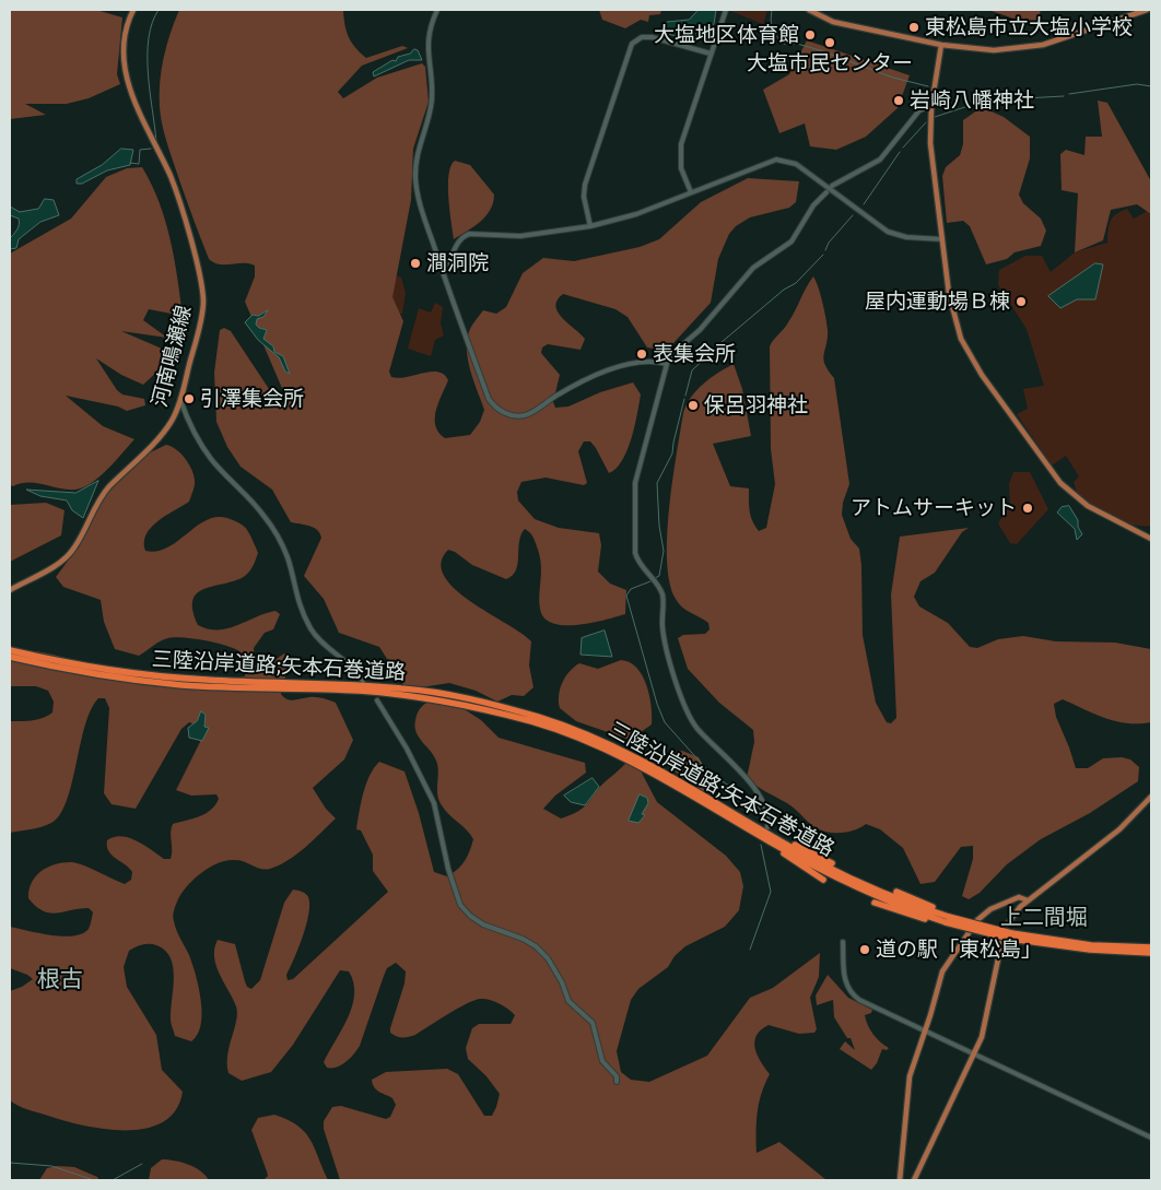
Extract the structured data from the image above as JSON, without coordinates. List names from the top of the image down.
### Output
{
  "streets": {
    "highway": ["三陸沿岸道路;矢本石巻道路"],
    "main road": ["河南鳴瀬線"]
  },
  "districts": ["上二間堀", "根古"],
  "places": [
    "東松島市立大塩小学校",
    "大塩地区体育館",
    "大塩市民センター",
    "岩崎八幡神社",
    "澗洞院",
    "屋内運動場Ｂ棟",
    "表集会所",
    "引澤集会所",
    "保呂羽神社",
    "アトムサーキット",
    "道の駅「東松島」"
  ]
}
